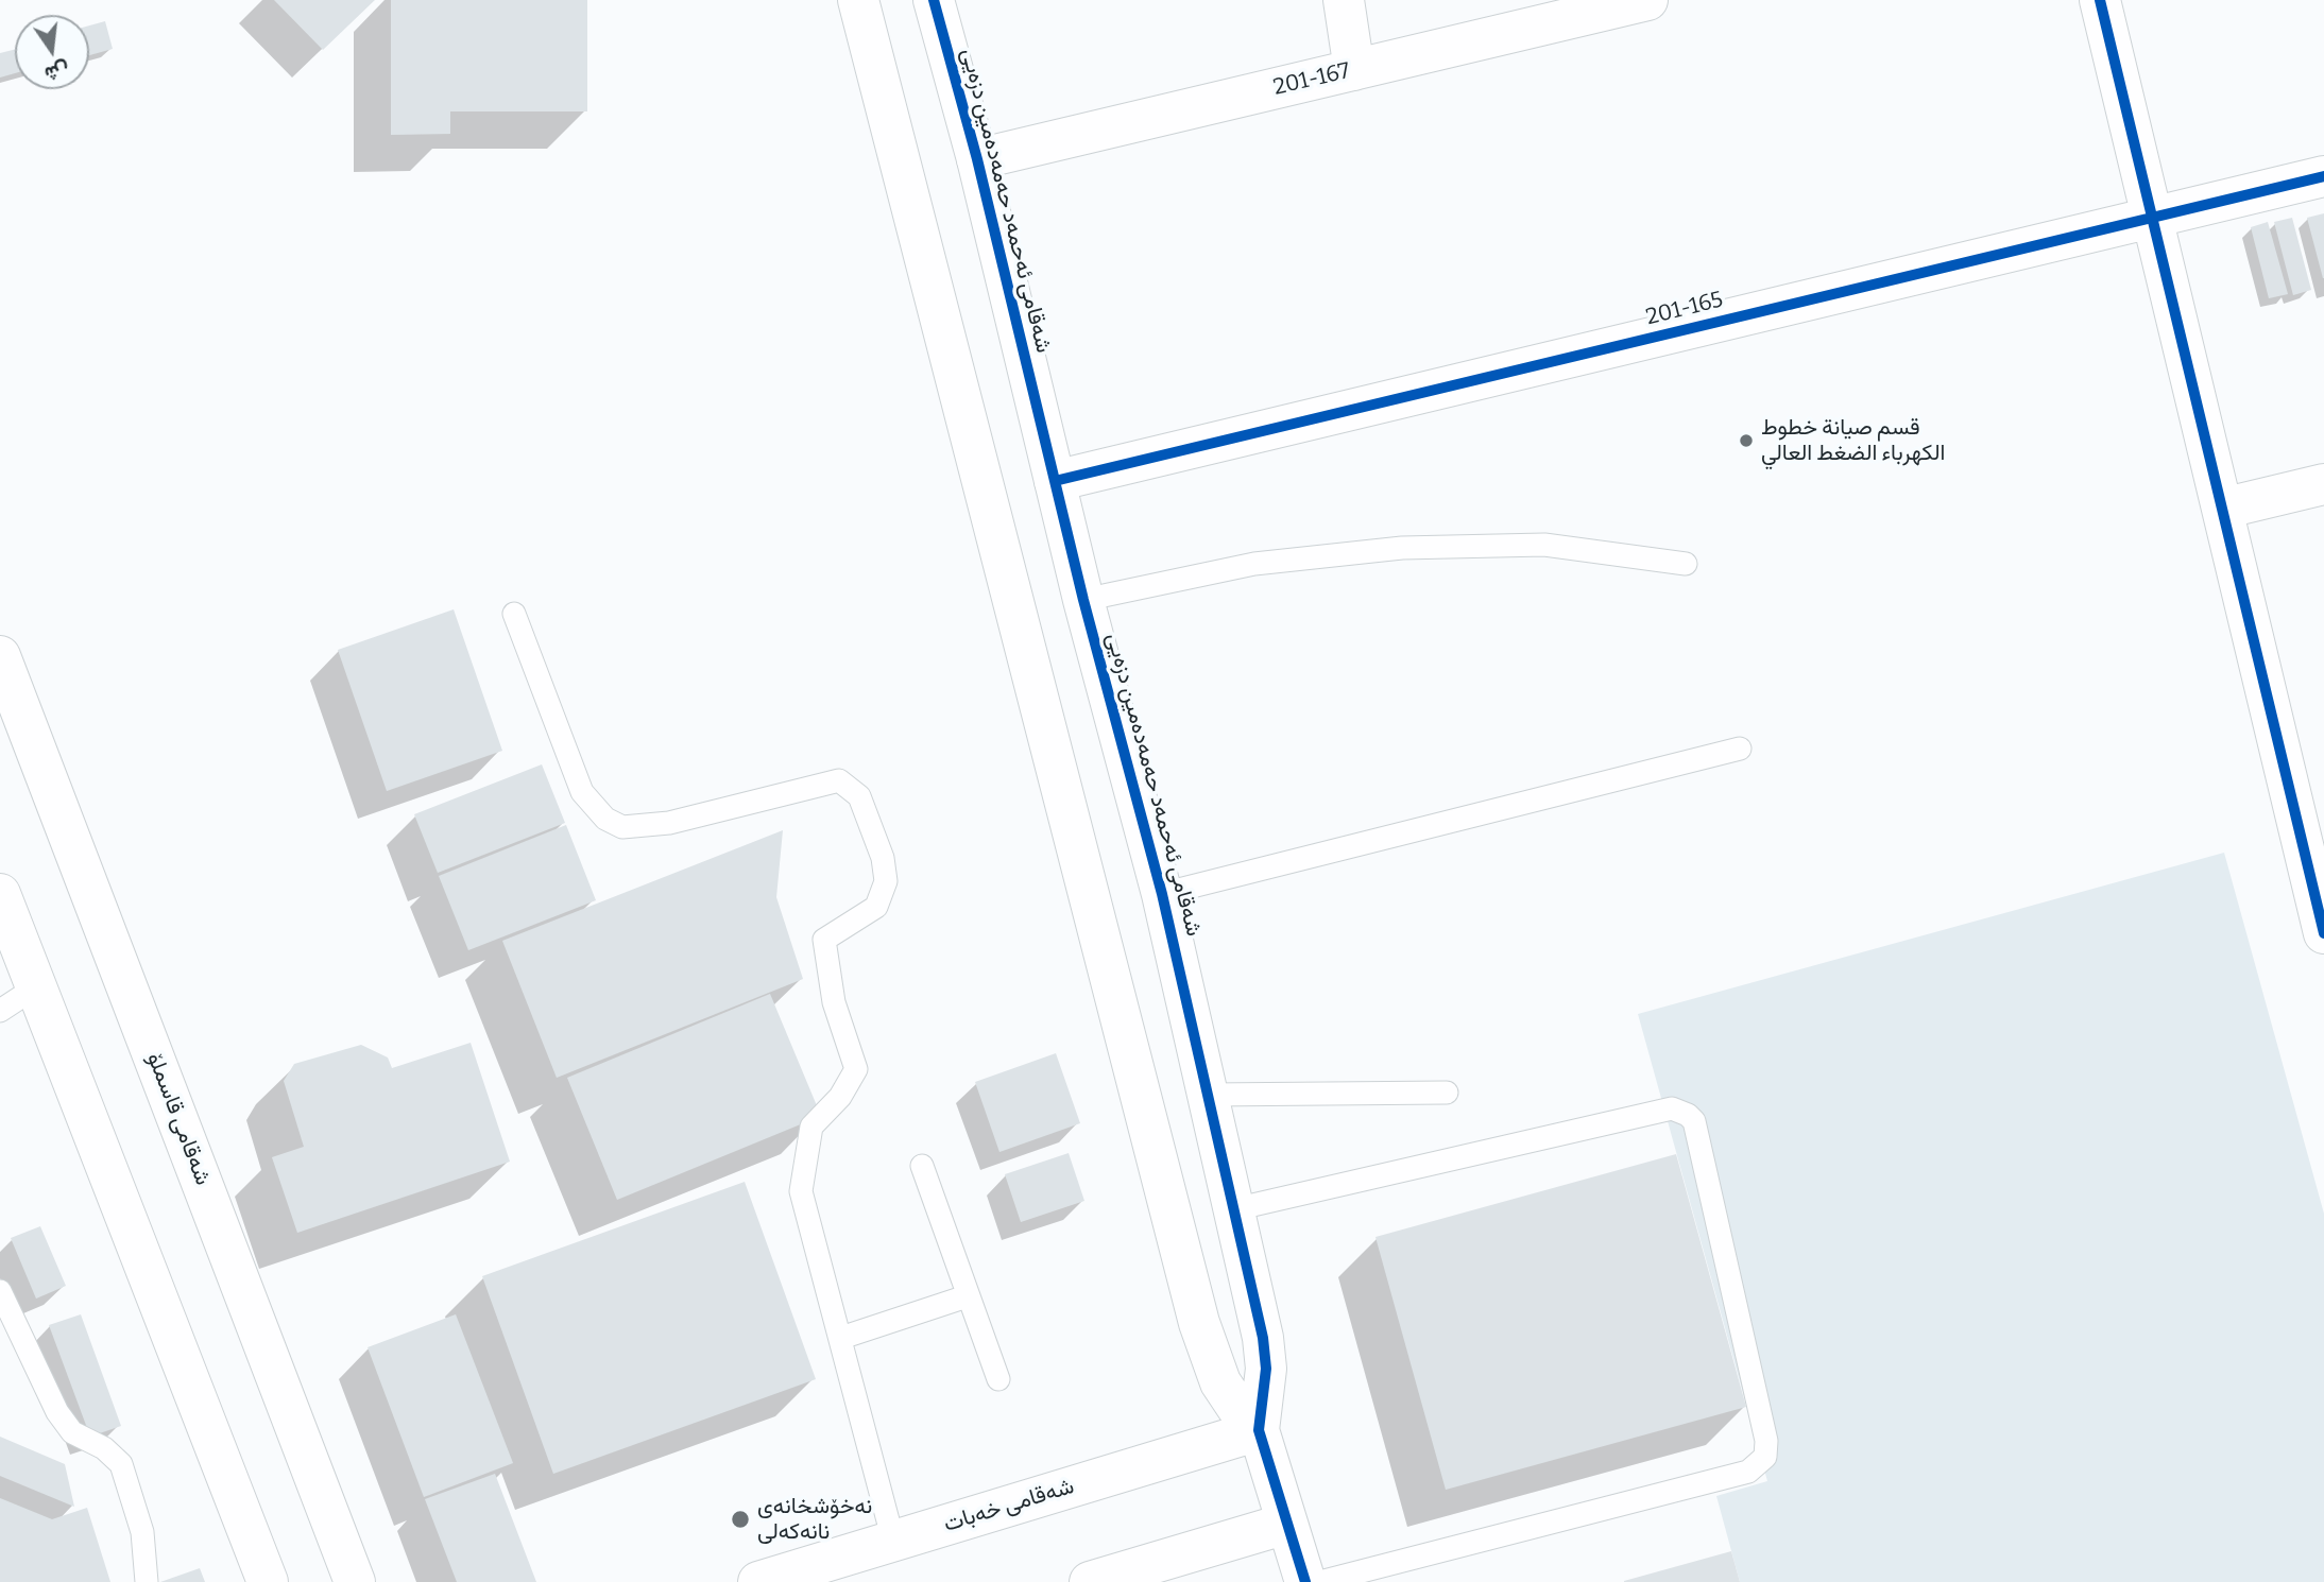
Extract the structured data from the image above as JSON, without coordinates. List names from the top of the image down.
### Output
{
  "streets": {
    "street": [
      "201-167",
      "شەقامی ئەحمەد حەمەدەمین دزەیی",
      "201-165",
      "شەقامی قاسملۆ",
      "شەقامی خەبات"
    ]
  },
  "crossings": [
    ["201-167", "شەقامی ئەحمەد حەمەدەمین دزەیی"],
    ["شەقامی ئەحمەد حەمەدەمین دزەیی", "201-165"],
    ["شەقامی ئەحمەد حەمەدەمین دزەیی", "شەقامی خەبات"]
  ],
  "places": ["قسم صيانة خطوط الكهرباء الضغط العالي", "نەخۆشخانەی نانەکەلی"],
  "north": "bottom"
}
